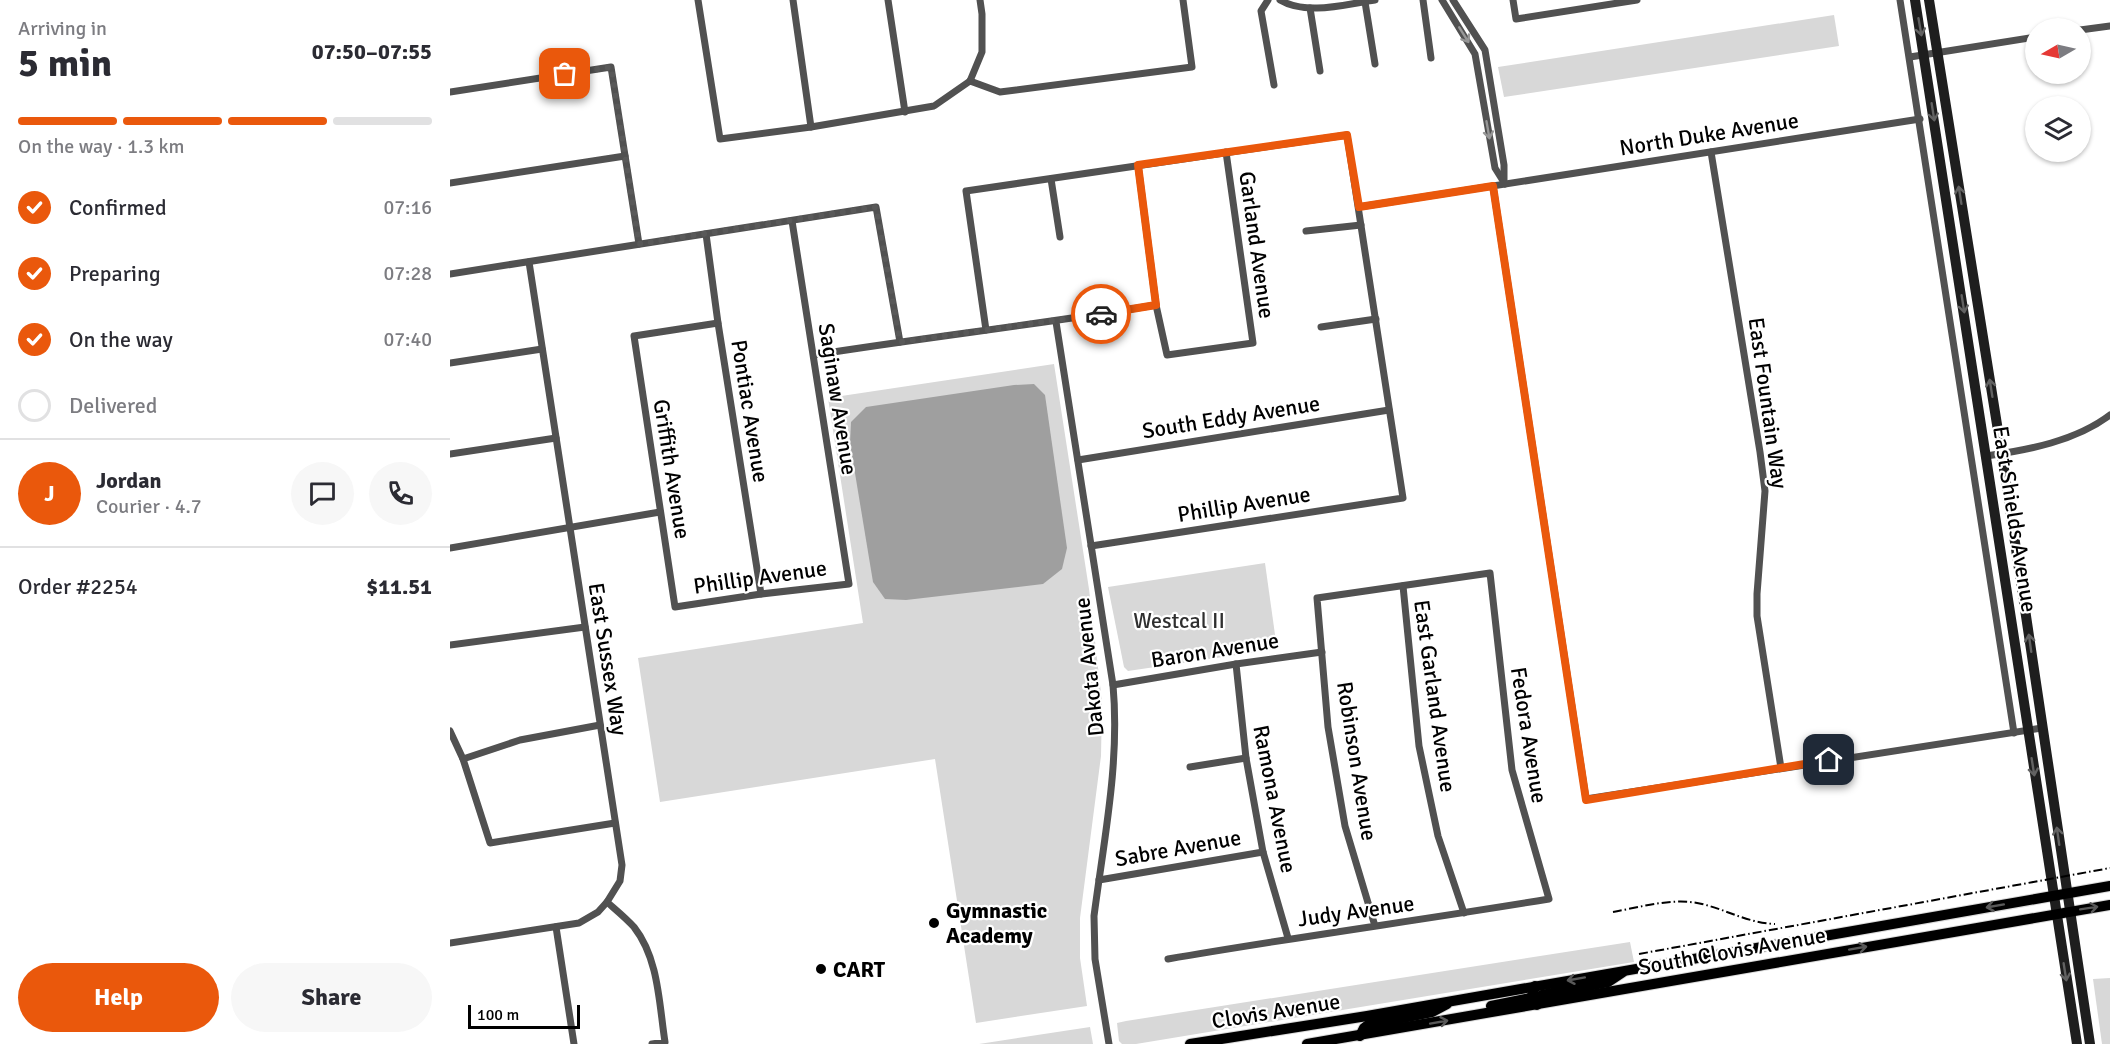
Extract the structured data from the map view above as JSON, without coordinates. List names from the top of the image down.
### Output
{
  "streets": {
    "main road": ["East Shields Avenue", "South Clovis Avenue", "Clovis Avenue"],
    "street": [
      "North Duke Avenue",
      "Garland Avenue",
      "Saginaw Avenue",
      "East Fountain Way",
      "Pontiac Avenue",
      "South Eddy Avenue",
      "Griffith Avenue",
      "Phillip Avenue",
      "Baron Avenue",
      "East Sussex Way",
      "Dakota Avenue",
      "East Garland Avenue",
      "Fedora Avenue",
      "Robinson Avenue",
      "Ramona Avenue",
      "Sabre Avenue",
      "Judy Avenue"
    ]
  },
  "crossings": [
    ["North Duke Avenue", "East Fountain Way"],
    ["North Duke Avenue", "East Shields Avenue"],
    ["Saginaw Avenue", "Phillip Avenue"],
    ["Pontiac Avenue", "Griffith Avenue"],
    ["Pontiac Avenue", "Phillip Avenue"],
    ["South Eddy Avenue", "Phillip Avenue"],
    ["South Eddy Avenue", "Dakota Avenue"],
    ["Griffith Avenue", "Phillip Avenue"],
    ["Phillip Avenue", "Dakota Avenue"],
    ["East Shields Avenue", "South Clovis Avenue"],
    ["Baron Avenue", "Dakota Avenue"],
    ["Baron Avenue", "Robinson Avenue"],
    ["Baron Avenue", "Ramona Avenue"],
    ["Dakota Avenue", "Sabre Avenue"],
    ["East Garland Avenue", "Fedora Avenue"],
    ["East Garland Avenue", "Robinson Avenue"],
    ["East Garland Avenue", "Judy Avenue"],
    ["Fedora Avenue", "Robinson Avenue"],
    ["Fedora Avenue", "Judy Avenue"],
    ["Robinson Avenue", "Judy Avenue"],
    ["Ramona Avenue", "Sabre Avenue"],
    ["Ramona Avenue", "Judy Avenue"],
    ["South Clovis Avenue", "Clovis Avenue"]
  ],
  "parks": ["Westcal II"],
  "places": ["Gymnastic Academy", "CART"],
  "scale_bar": "100 m",
  "north": "left",
  "page": {
    "heading": ["5 min", "Arriving in", "07:50–07:55"],
    "panel": [
      "Jordan",
      "Courier · 4.7",
      "Order #2254",
      "$11.51"
    ],
    "bar": "On the way · 1.3 km",
    "list": [
      ["Confirmed", "07:16"],
      ["Preparing", "07:28"],
      ["On the way", "07:40"],
      "Delivered"
    ],
    "round": "J",
    "buttons": ["Help", "Share"],
    "scale": "100 m"
  }
}
